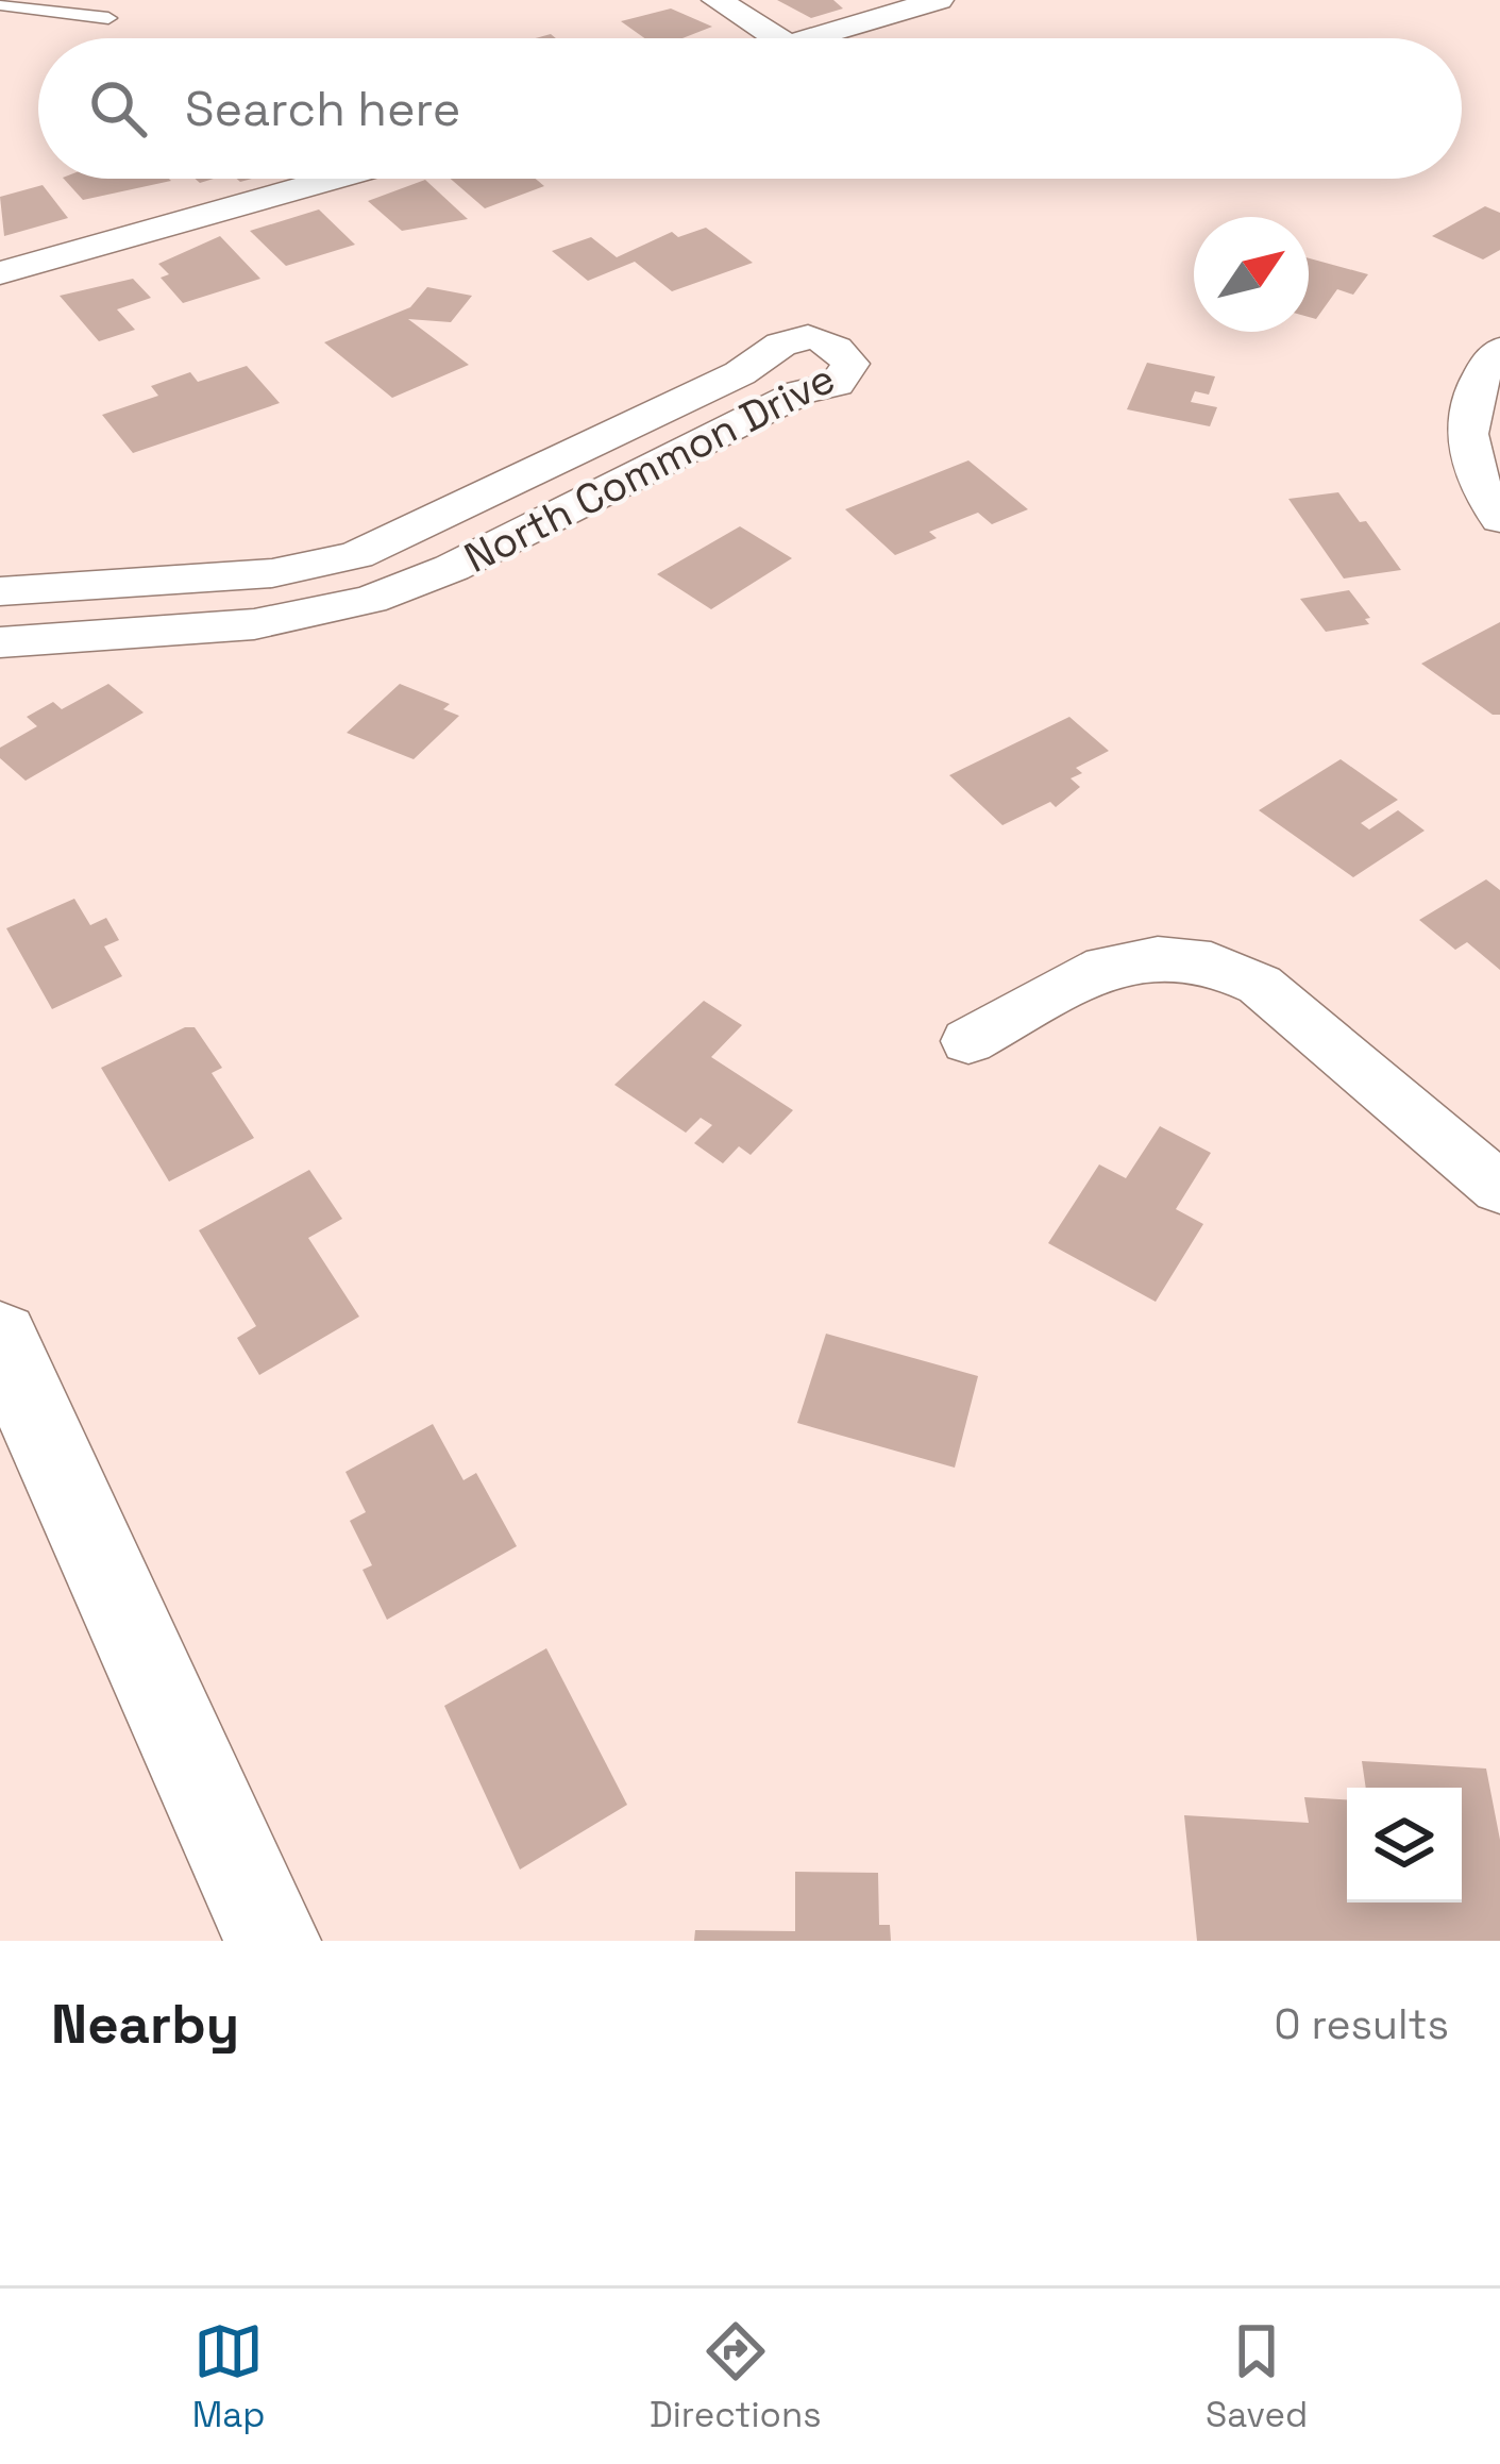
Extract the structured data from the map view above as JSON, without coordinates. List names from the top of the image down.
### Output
{
  "streets": {
    "street": ["North Common Drive"]
  },
  "north": "top right",
  "page": {
    "search": "Search here",
    "heading": ["Nearby", "0 results"],
    "nav": ["Map", "Directions", "Saved"]
  }
}
